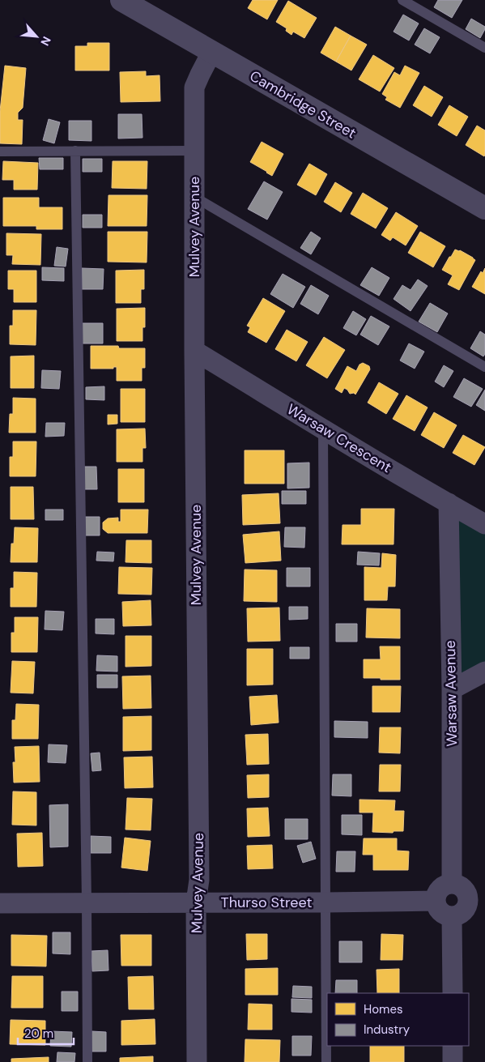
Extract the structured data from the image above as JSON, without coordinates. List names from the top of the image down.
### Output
{
  "streets": {
    "street": [
      "Cambridge Street",
      "Mulvey Avenue",
      "Warsaw Crescent",
      "Warsaw Avenue",
      "Thurso Street"
    ]
  },
  "crossings": [
    ["Cambridge Street", "Mulvey Avenue"],
    ["Mulvey Avenue", "Warsaw Crescent"],
    ["Mulvey Avenue", "Thurso Street"],
    ["Warsaw Crescent", "Warsaw Avenue"]
  ],
  "legend": ["Homes", "Industry"],
  "scale_bar": "20 m",
  "north": "bottom right"
}
